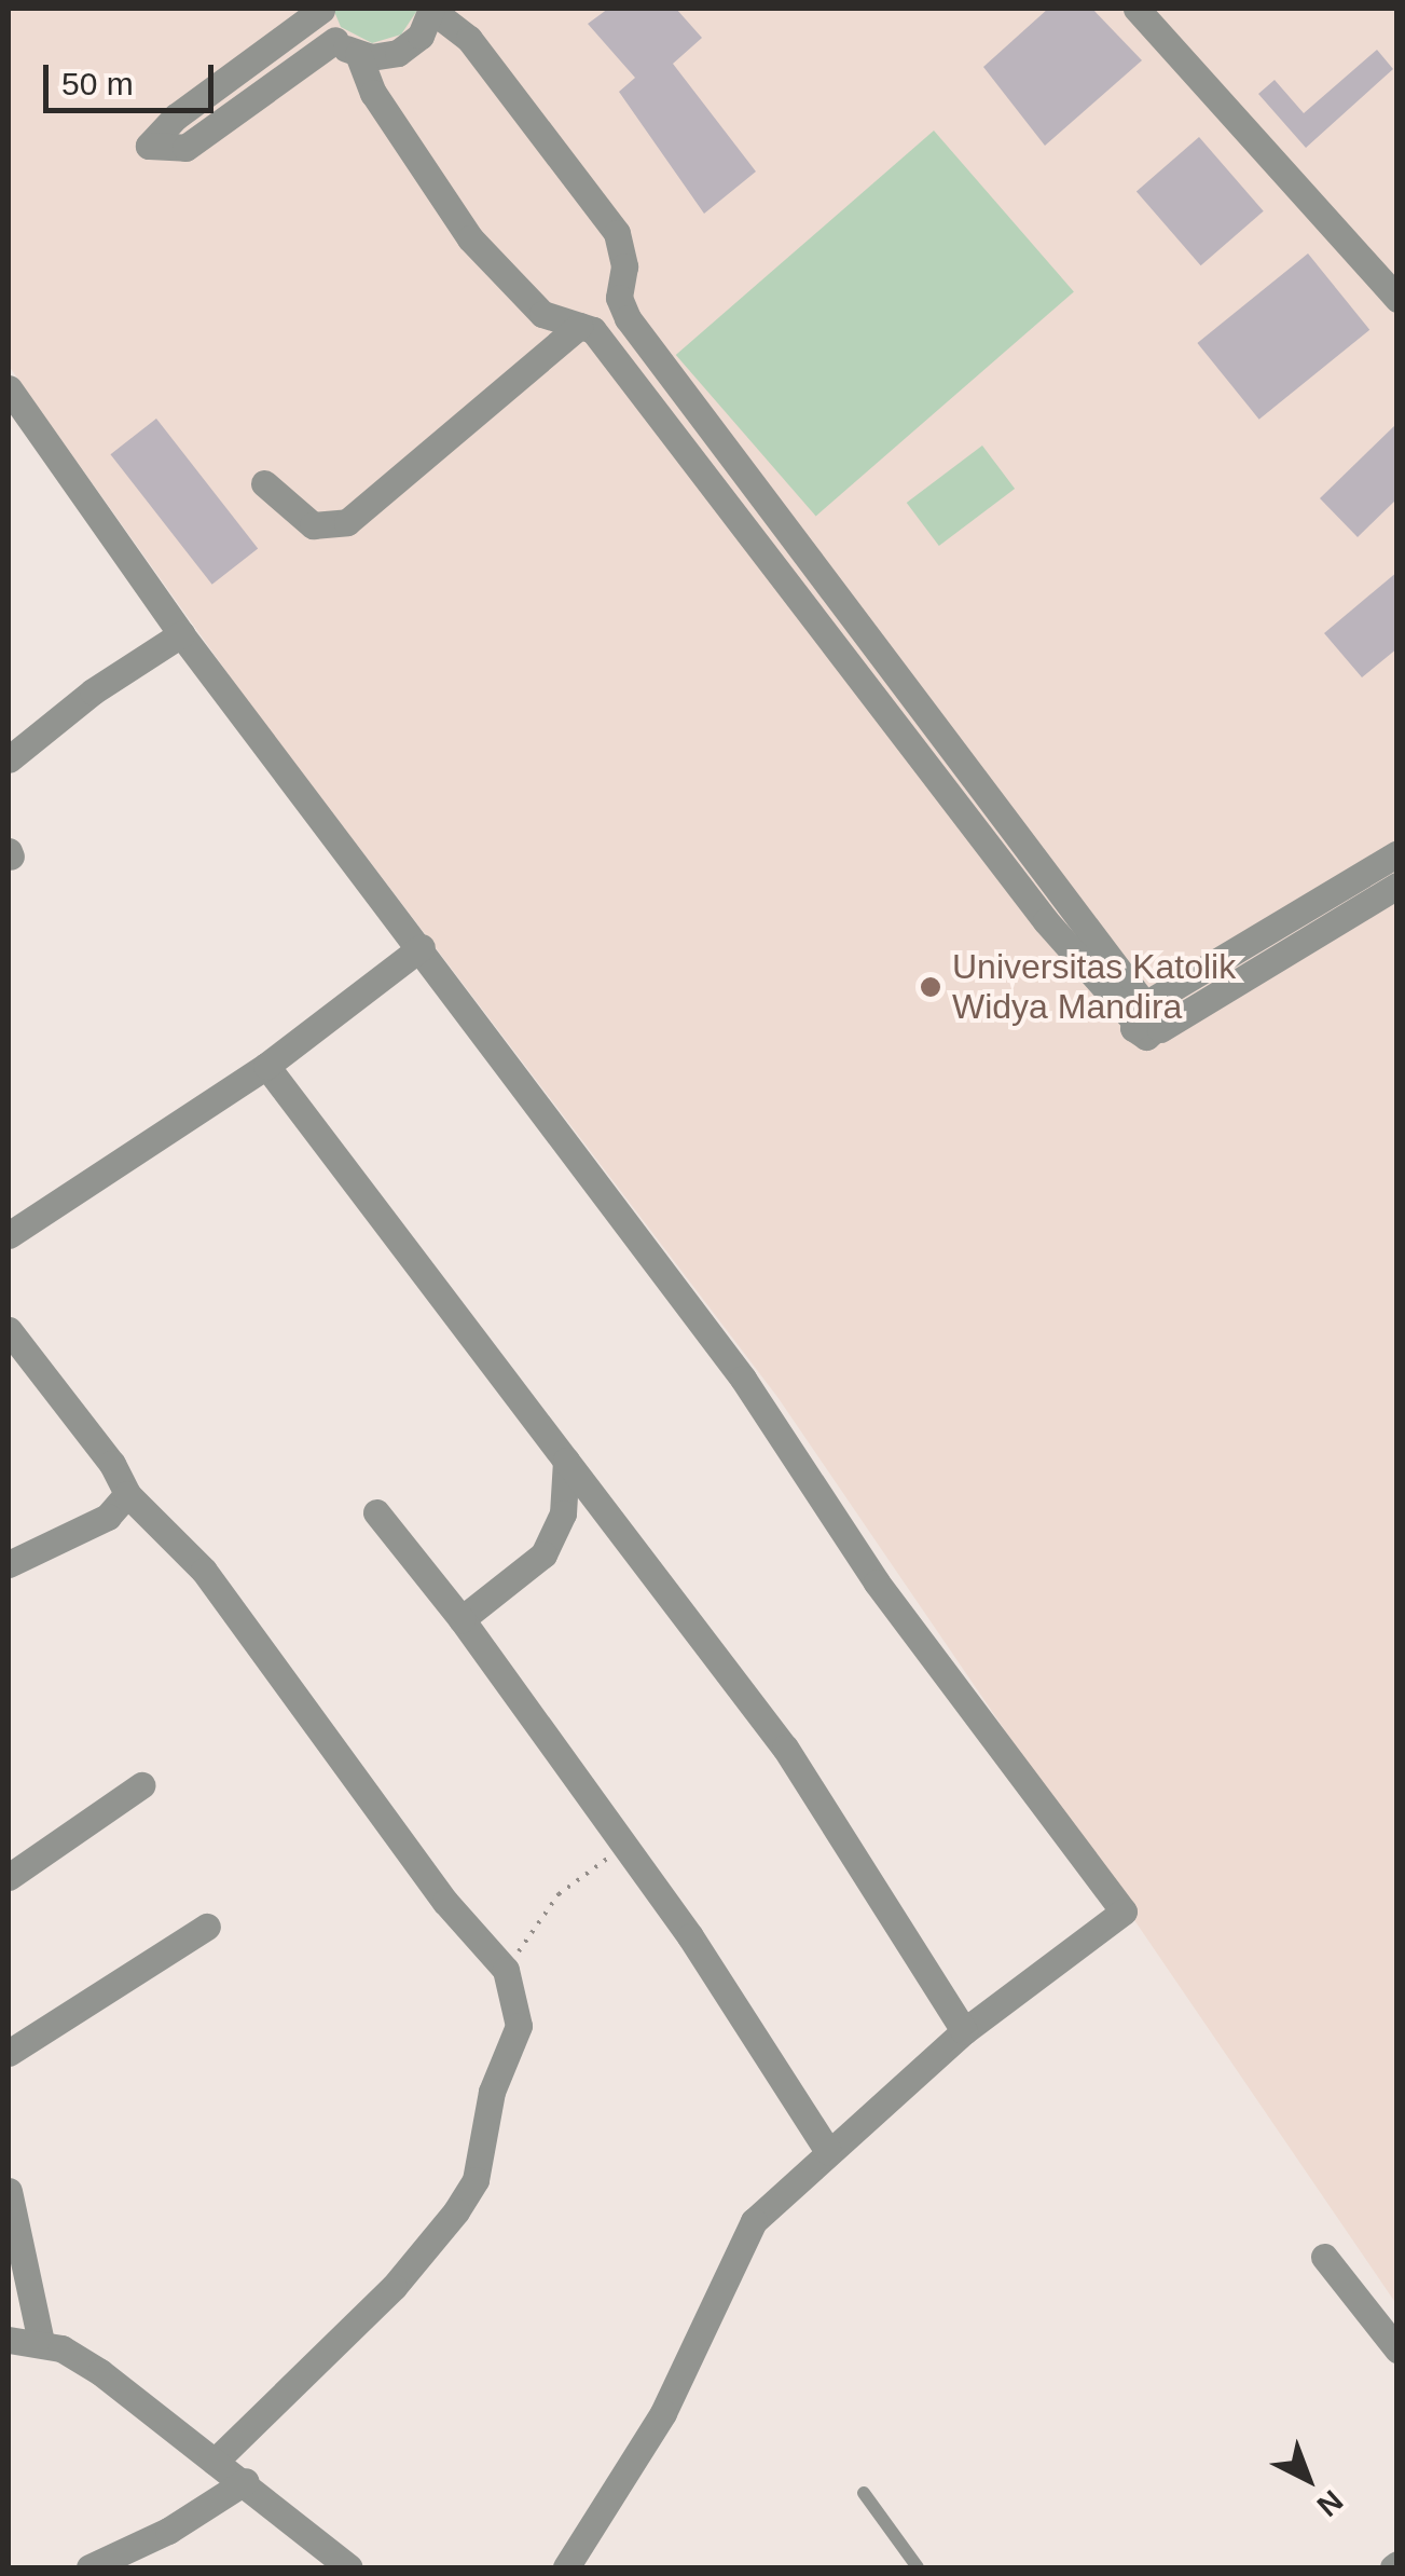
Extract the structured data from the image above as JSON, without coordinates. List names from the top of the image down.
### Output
{
  "places": ["Universitas Katolik Widya Mandira"],
  "scale_bar": "50 m",
  "north": "bottom right"
}
